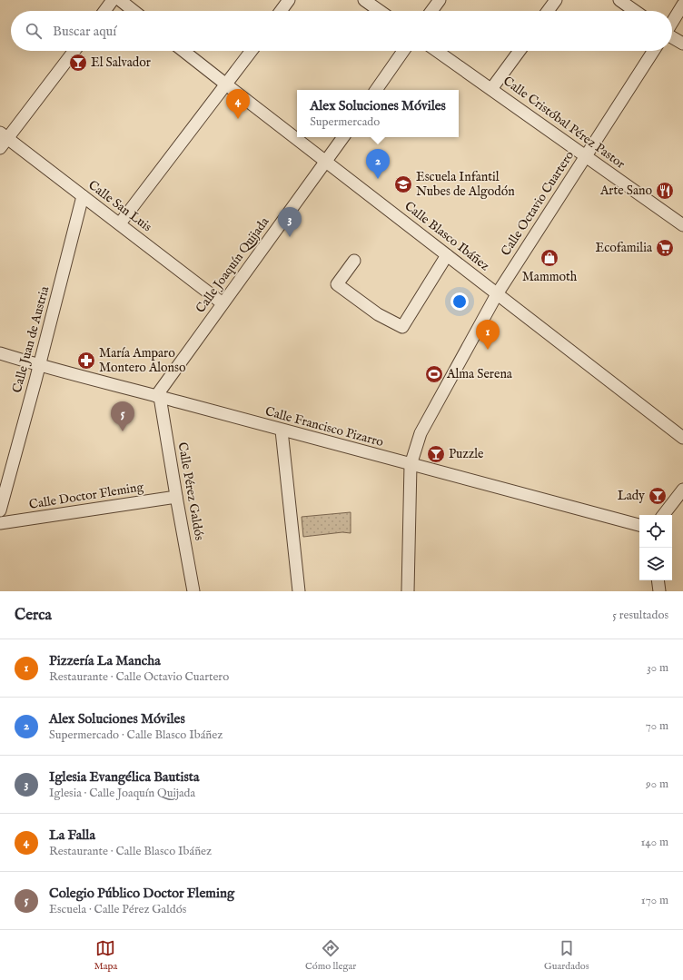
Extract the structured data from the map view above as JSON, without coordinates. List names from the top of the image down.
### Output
{
  "streets": {
    "street": [
      "Calle Cristóbal Pérez Pastor",
      "Calle Octavio Cuartero",
      "Calle San Luis",
      "Calle Blasco Ibáñez",
      "Calle Joaquín Quijada",
      "Calle Juan de Austria",
      "Calle Francisco Pizarro",
      "Calle Pérez Galdós",
      "Calle Doctor Fleming"
    ]
  },
  "crossings": [
    ["Calle Cristóbal Pérez Pastor", "Calle Octavio Cuartero"],
    ["Calle Octavio Cuartero", "Calle Blasco Ibáñez"],
    ["Calle Octavio Cuartero", "Calle Francisco Pizarro"],
    ["Calle San Luis", "Calle Joaquín Quijada"],
    ["Calle San Luis", "Calle Juan de Austria"],
    ["Calle Blasco Ibáñez", "Calle Joaquín Quijada"],
    ["Calle Joaquín Quijada", "Calle Francisco Pizarro"],
    ["Calle Joaquín Quijada", "Calle Pérez Galdós"],
    ["Calle Juan de Austria", "Calle Francisco Pizarro"],
    ["Calle Francisco Pizarro", "Calle Pérez Galdós"],
    ["Calle Pérez Galdós", "Calle Doctor Fleming"]
  ],
  "places": {
    "bar": ["El Salvador", "Puzzle", "Lady"],
    "school or university": ["Escuela Infantil Nubes de Algodón"],
    "restaurant": ["Arte Sano"],
    "supermarket": ["Ecofamilia"],
    "shop": ["Mammoth"],
    "pharmacy": ["María Amparo Montero Alonso"],
    "sports": ["Alma Serena"]
  },
  "page": {
    "search": "Buscar aquí",
    "pins": [
      "4",
      "2",
      "3",
      "1",
      "5"
    ],
    "popup": ["Alex Soluciones Móviles", "Supermercado"],
    "heading": ["Cerca", "5 resultados"],
    "list": [
      {
        "mark": "1",
        "name": "Pizzería La Mancha",
        "note": "Restaurante · Calle Octavio Cuartero",
        "value": "30 m"
      },
      {
        "mark": "2",
        "name": "Alex Soluciones Móviles",
        "note": "Supermercado · Calle Blasco Ibáñez",
        "value": "70 m"
      },
      {
        "mark": "3",
        "name": "Iglesia Evangélica Bautista",
        "note": "Iglesia · Calle Joaquín Quijada",
        "value": "90 m"
      },
      {
        "mark": "4",
        "name": "La Falla",
        "note": "Restaurante · Calle Blasco Ibáñez",
        "value": "140 m"
      },
      {
        "mark": "5",
        "name": "Colegio Público Doctor Fleming",
        "note": "Escuela · Calle Pérez Galdós",
        "value": "170 m"
      }
    ],
    "nav": ["Mapa", "Cómo llegar", "Guardados"]
  }
}
